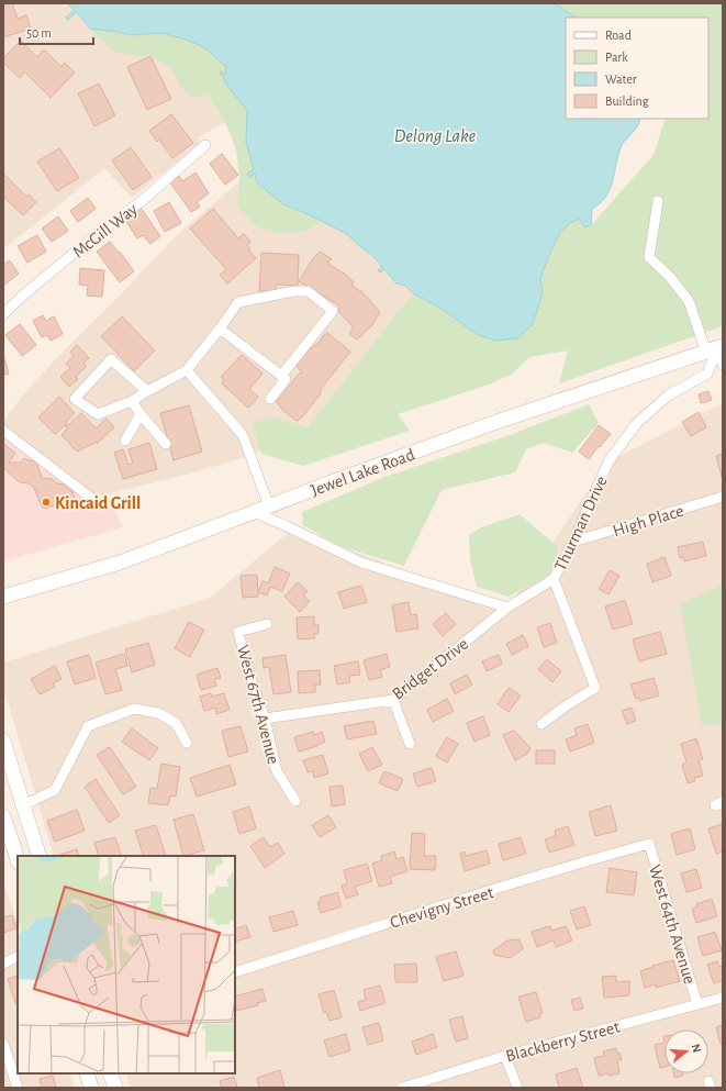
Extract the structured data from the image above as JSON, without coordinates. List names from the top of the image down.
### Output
{
  "streets": {
    "main road": ["Jewel Lake Road"],
    "street": [
      "McGill Way",
      "High Place",
      "Thurman Drive",
      "Bridget Drive",
      "West 67th Avenue",
      "Chevigny Street",
      "West 64th Avenue",
      "Blackberry Street"
    ]
  },
  "crossings": [
    ["Jewel Lake Road", "Thurman Drive"],
    ["High Place", "Thurman Drive"],
    ["Thurman Drive", "Bridget Drive"],
    ["Bridget Drive", "West 67th Avenue"],
    ["Chevigny Street", "West 64th Avenue"],
    ["West 64th Avenue", "Blackberry Street"]
  ],
  "water": ["Delong Lake"],
  "places": ["Kincaid Grill"],
  "legend": [
    "Road",
    "Park",
    "Water",
    "Building"
  ],
  "scale_bar": "50 m",
  "north": "right"
}
